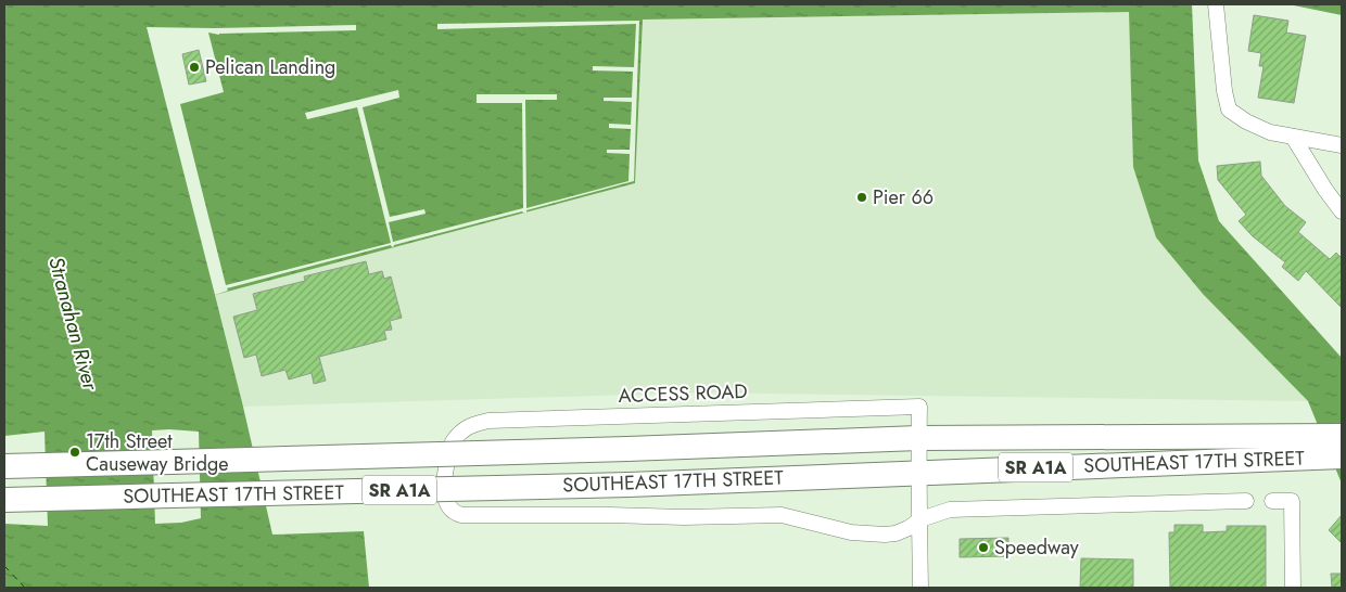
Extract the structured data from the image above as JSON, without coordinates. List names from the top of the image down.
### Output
{
  "streets": {
    "main road": ["SOUTHEAST 17TH STREET", "SR A1A"],
    "street": ["ACCESS ROAD"]
  },
  "crossings": [
    ["ACCESS ROAD", "SOUTHEAST 17TH STREET"]
  ],
  "water": ["Stranahan River"],
  "places": [
    "Pelican Landing",
    "Pier 66",
    "17th Street Causeway Bridge",
    "Speedway"
  ]
}
